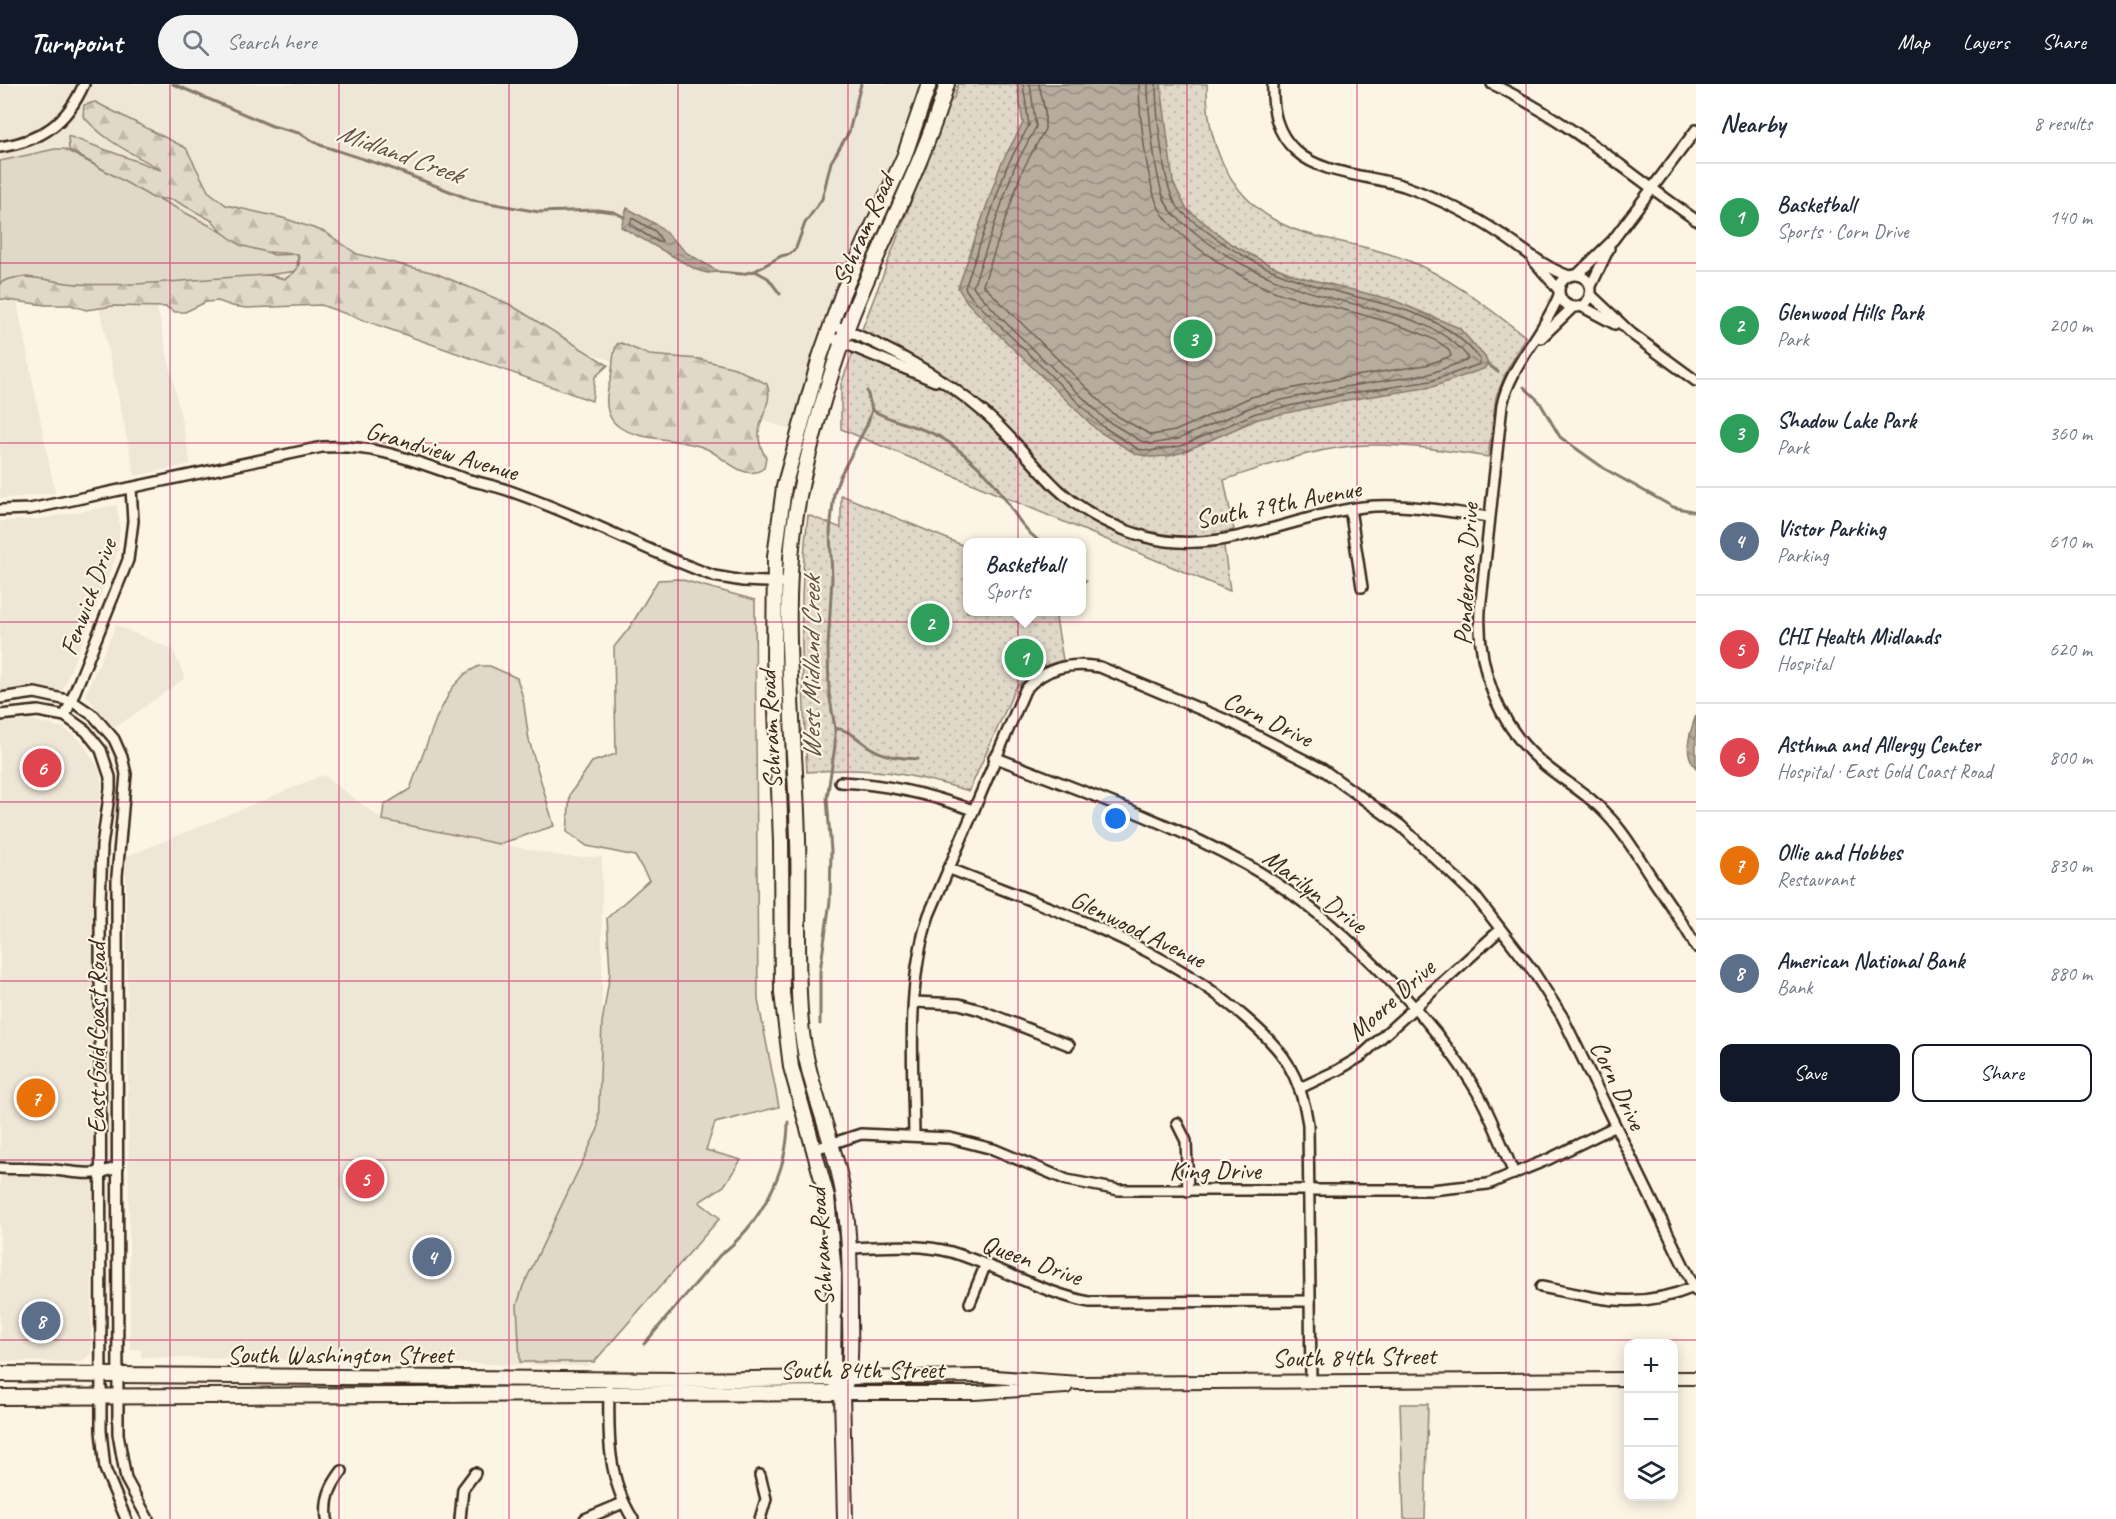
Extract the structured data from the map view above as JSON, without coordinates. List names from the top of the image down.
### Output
{
  "streets": {
    "main road": ["Schram Road", "South Washington Street", "South 84th Street"],
    "street": [
      "Grandview Avenue",
      "South 79th Avenue",
      "Ponderosa Drive",
      "Fenwick Drive",
      "Corn Drive",
      "Marilyn Drive",
      "Glenwood Avenue",
      "Moore Drive",
      "East Gold Coast Road",
      "King Drive",
      "Queen Drive"
    ]
  },
  "crossings": [
    ["Schram Road", "Grandview Avenue"],
    ["Schram Road", "South 79th Avenue"],
    ["Schram Road", "King Drive"],
    ["Schram Road", "Queen Drive"],
    ["Schram Road", "South 84th Street"],
    ["Grandview Avenue", "Fenwick Drive"],
    ["South 79th Avenue", "Ponderosa Drive"],
    ["Fenwick Drive", "East Gold Coast Road"],
    ["Corn Drive", "Marilyn Drive"],
    ["Corn Drive", "Glenwood Avenue"],
    ["Corn Drive", "Moore Drive"],
    ["Corn Drive", "King Drive"],
    ["Marilyn Drive", "Moore Drive"],
    ["Marilyn Drive", "King Drive"],
    ["Glenwood Avenue", "Moore Drive"],
    ["Glenwood Avenue", "King Drive"],
    ["Glenwood Avenue", "Queen Drive"],
    ["Glenwood Avenue", "South 84th Street"],
    ["East Gold Coast Road", "South Washington Street"],
    ["South Washington Street", "South 84th Street"]
  ],
  "water": ["Midland Creek", "West Midland Creek"],
  "page": {
    "header": "Turnpoint",
    "search": "Search here",
    "nav": ["Map", "Layers", "Share"],
    "heading": ["Nearby", "8 results"],
    "list": [
      {
        "mark": "1",
        "name": "Basketball",
        "note": "Sports · Corn Drive",
        "value": "140 m"
      },
      {
        "mark": "2",
        "name": "Glenwood Hills Park",
        "note": "Park",
        "value": "200 m"
      },
      {
        "mark": "3",
        "name": "Shadow Lake Park",
        "note": "Park",
        "value": "360 m"
      },
      {
        "mark": "4",
        "name": "Vistor Parking",
        "note": "Parking",
        "value": "610 m"
      },
      {
        "mark": "5",
        "name": "CHI Health Midlands",
        "note": "Hospital",
        "value": "620 m"
      },
      {
        "mark": "6",
        "name": "Asthma and Allergy Center",
        "note": "Hospital · East Gold Coast Road",
        "value": "800 m"
      },
      {
        "mark": "7",
        "name": "Ollie and Hobbes",
        "note": "Restaurant",
        "value": "830 m"
      },
      {
        "mark": "8",
        "name": "American National Bank",
        "note": "Bank",
        "value": "880 m"
      }
    ],
    "pins": [
      "3",
      "2",
      "1",
      "6",
      "7",
      "5",
      "4",
      "8"
    ],
    "popup": ["Basketball", "Sports"],
    "buttons": ["Save", "Share"],
    "map_buttons": ["+", "−"]
  }
}
